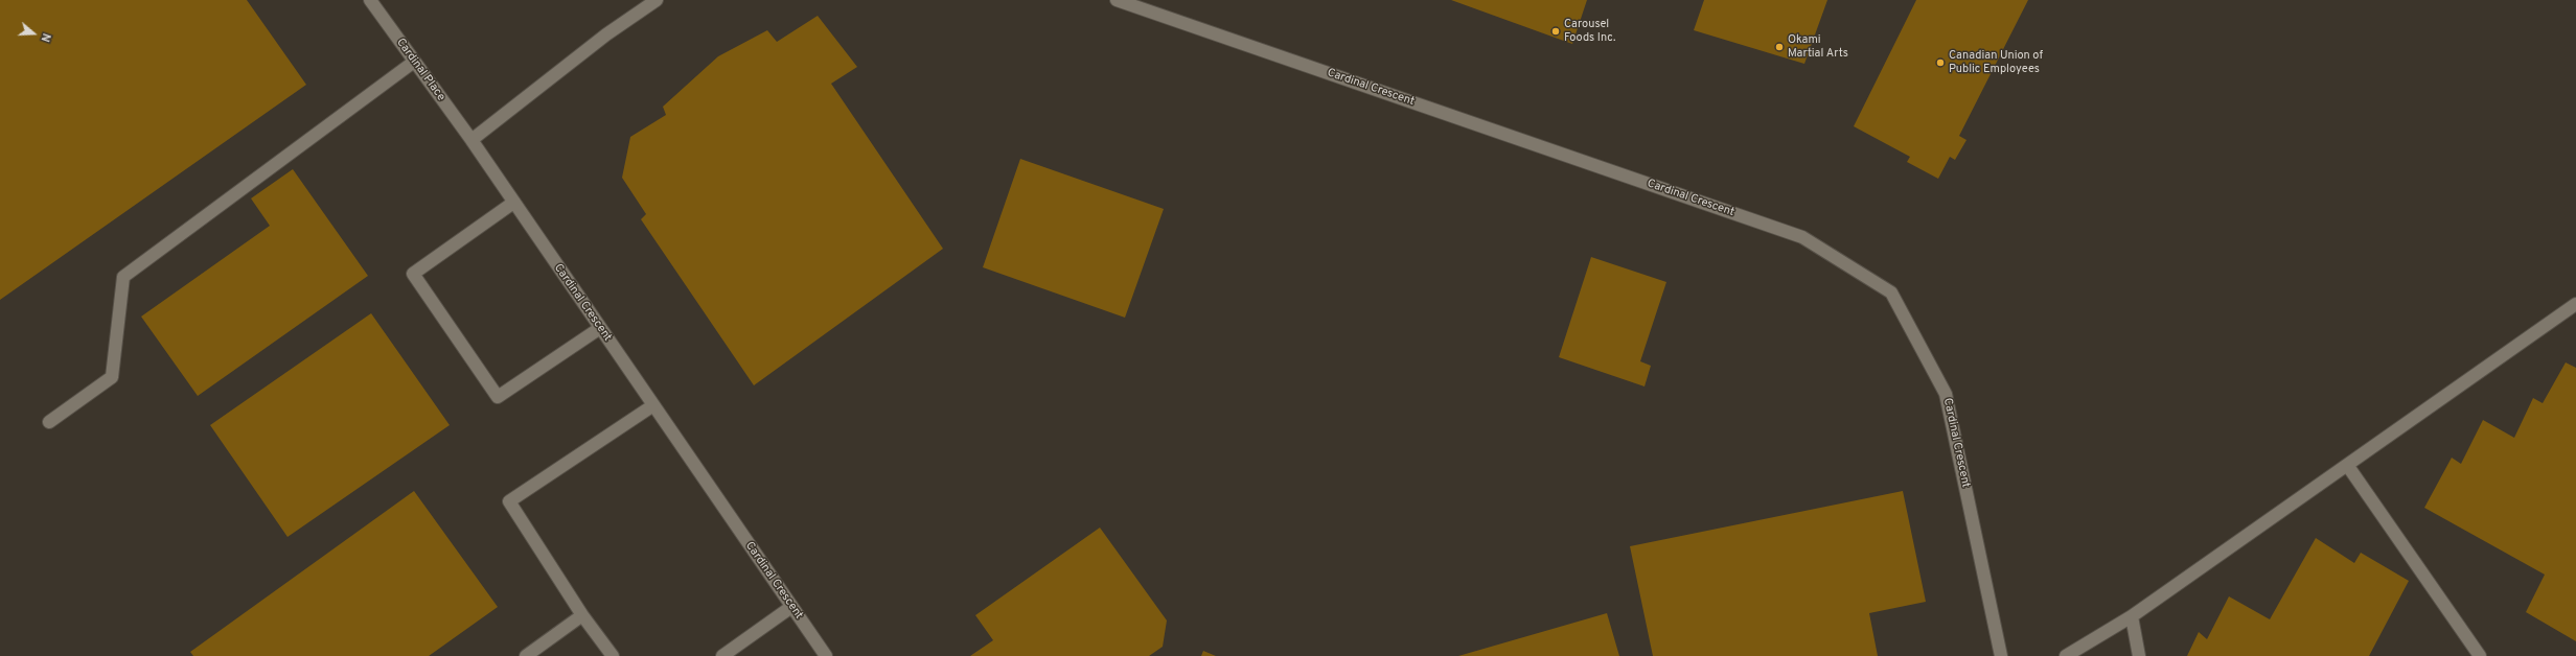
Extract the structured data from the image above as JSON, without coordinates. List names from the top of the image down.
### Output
{
  "streets": {
    "street": ["Cardinal Place", "Cardinal Crescent"]
  },
  "crossings": [
    ["Cardinal Place", "Cardinal Crescent"]
  ],
  "places": ["Carousel Foods Inc.", "Okami Martial Arts", "Canadian Union of Public Employees"],
  "north": "right"
}
